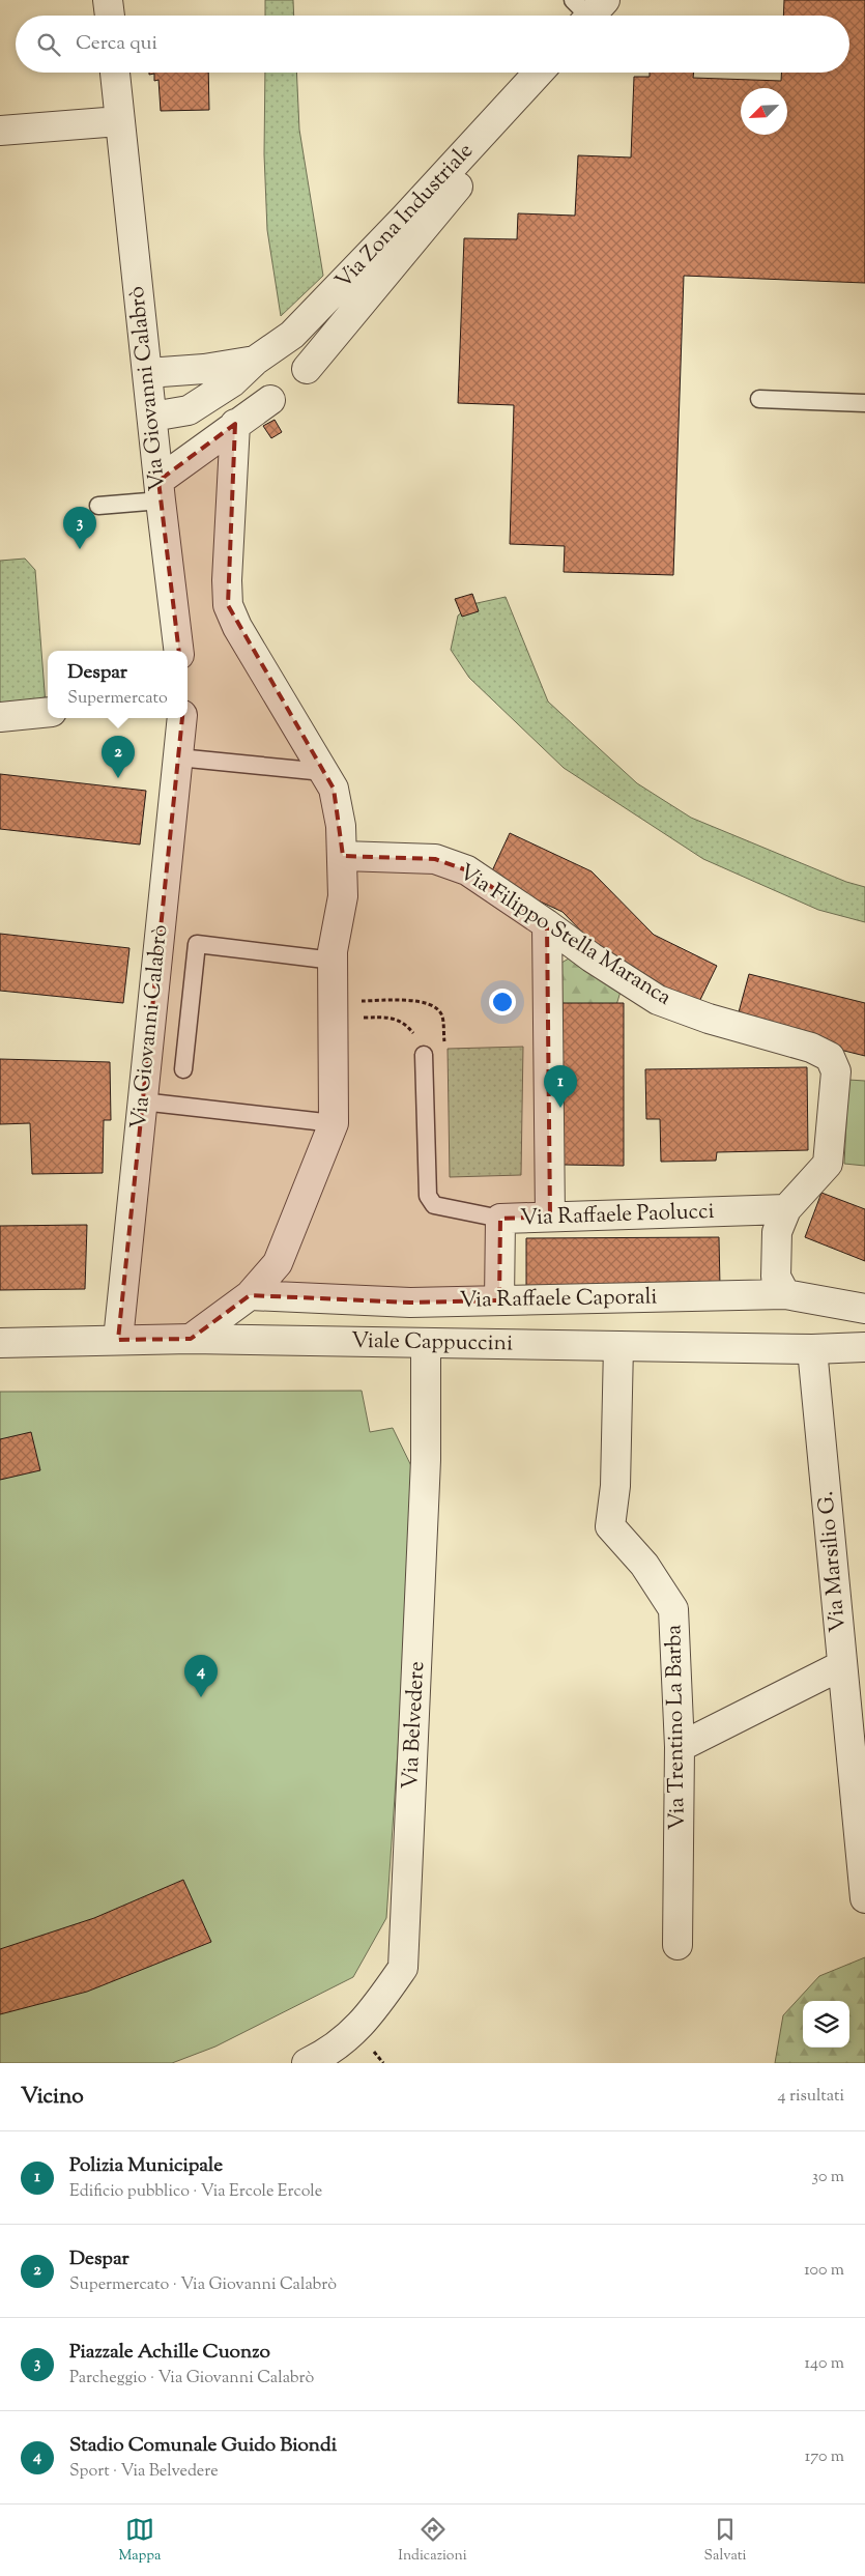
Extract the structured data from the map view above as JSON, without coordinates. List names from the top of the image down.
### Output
{
  "streets": {
    "street": [
      "Via Zona Industriale",
      "Via Giovanni Calabrò",
      "Via Filippo Stella Maranca",
      "Via Raffaele Paolucci",
      "Via Raffaele Caporali",
      "Viale Cappuccini",
      "Via Marsilio G.",
      "Via Belvedere",
      "Via Trentino La Barba"
    ]
  },
  "crossings": [
    ["Via Zona Industriale", "Via Giovanni Calabrò"],
    ["Via Giovanni Calabrò", "Viale Cappuccini"],
    ["Via Filippo Stella Maranca", "Via Raffaele Paolucci"],
    ["Via Filippo Stella Maranca", "Via Raffaele Caporali"],
    ["Via Raffaele Paolucci", "Via Raffaele Caporali"],
    ["Viale Cappuccini", "Via Marsilio G."],
    ["Viale Cappuccini", "Via Belvedere"],
    ["Viale Cappuccini", "Via Trentino La Barba"]
  ],
  "north": "bottom left",
  "page": {
    "search": "Cerca qui",
    "pins": [
      "3",
      "2",
      "1",
      "4"
    ],
    "popup": ["Despar", "Supermercato"],
    "heading": ["Vicino", "4 risultati"],
    "list": [
      {
        "mark": "1",
        "name": "Polizia Municipale",
        "note": "Edificio pubblico · Via Ercole Ercole",
        "value": "30 m"
      },
      {
        "mark": "2",
        "name": "Despar",
        "note": "Supermercato · Via Giovanni Calabrò",
        "value": "100 m"
      },
      {
        "mark": "3",
        "name": "Piazzale Achille Cuonzo",
        "note": "Parcheggio · Via Giovanni Calabrò",
        "value": "140 m"
      },
      {
        "mark": "4",
        "name": "Stadio Comunale Guido Biondi",
        "note": "Sport · Via Belvedere",
        "value": "170 m"
      }
    ],
    "nav": ["Mappa", "Indicazioni", "Salvati"]
  }
}
